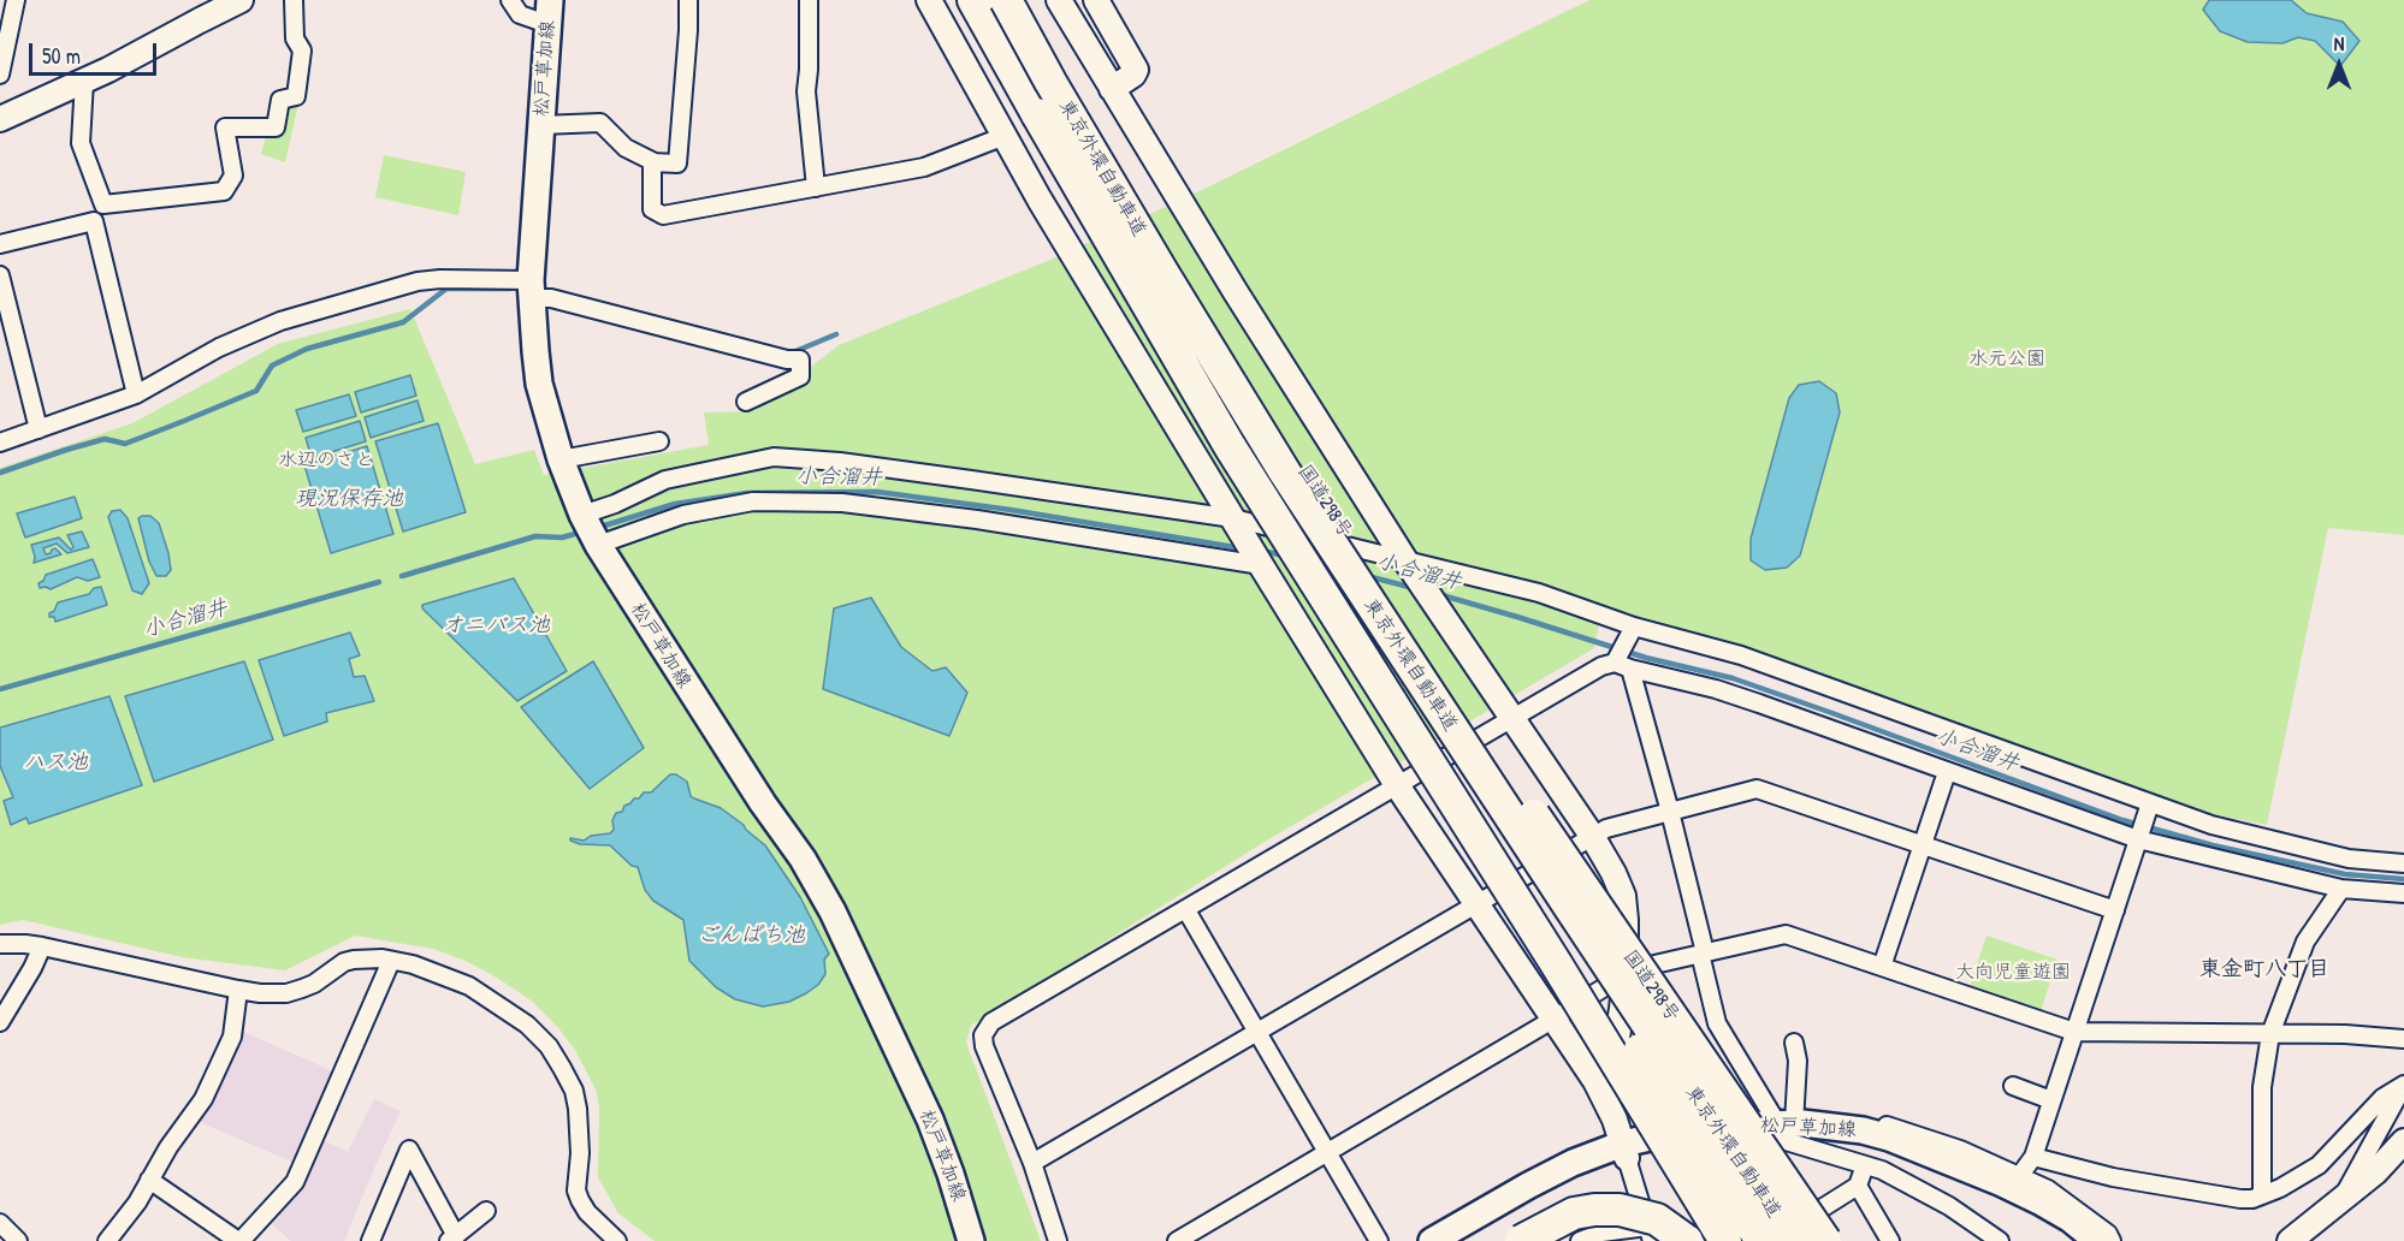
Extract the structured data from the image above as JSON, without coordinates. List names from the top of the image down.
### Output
{
  "streets": {
    "highway": ["東京外環自動車道", "国道298号"],
    "main road": ["松戸草加線"]
  },
  "districts": ["東金町八丁目"],
  "water": [
    "小合溜井",
    "現況保存池",
    "オニバス池",
    "ハス池",
    "ごんぱち池"
  ],
  "parks": ["水元公園", "水辺のさと", "大向児童遊園"],
  "scale_bar": "50 m",
  "north": "top"
}
